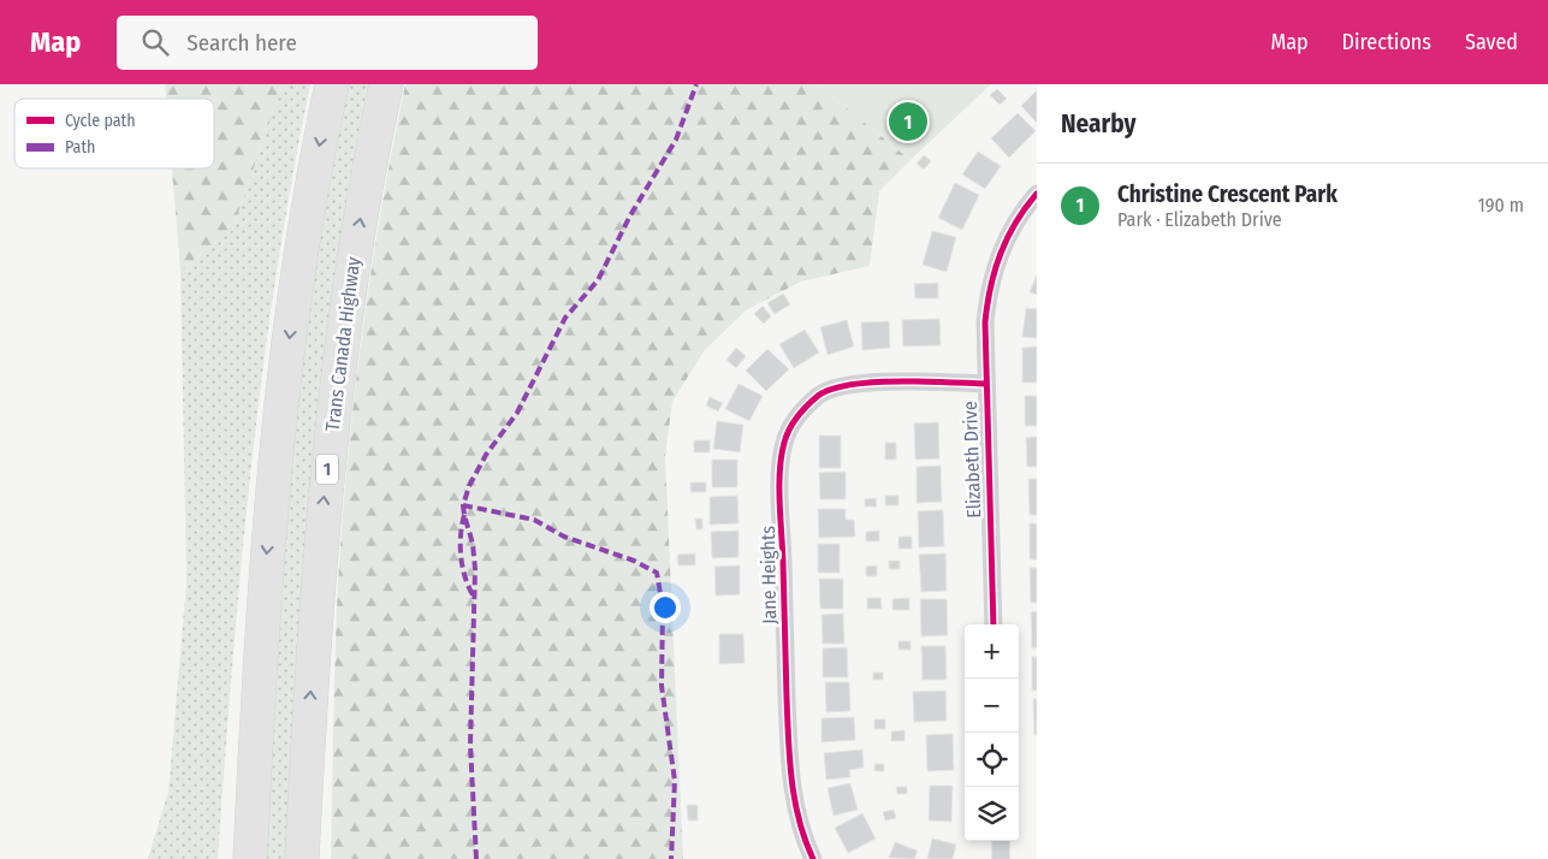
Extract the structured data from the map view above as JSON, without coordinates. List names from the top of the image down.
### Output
{
  "streets": {
    "highway": ["Trans Canada Highway", "1"],
    "street": ["Elizabeth Drive", "Jane Heights"]
  },
  "crossings": [
    ["Elizabeth Drive", "Jane Heights"]
  ],
  "legend": ["Cycle path", "Path"],
  "page": {
    "header": "Map",
    "search": "Search here",
    "nav": ["Map", "Directions", "Saved"],
    "heading": "Nearby",
    "pins": "1",
    "list": [
      {
        "mark": "1",
        "name": "Christine Crescent Park",
        "note": "Park · Elizabeth Drive",
        "value": "190 m"
      }
    ],
    "map_buttons": ["+", "−"]
  }
}
